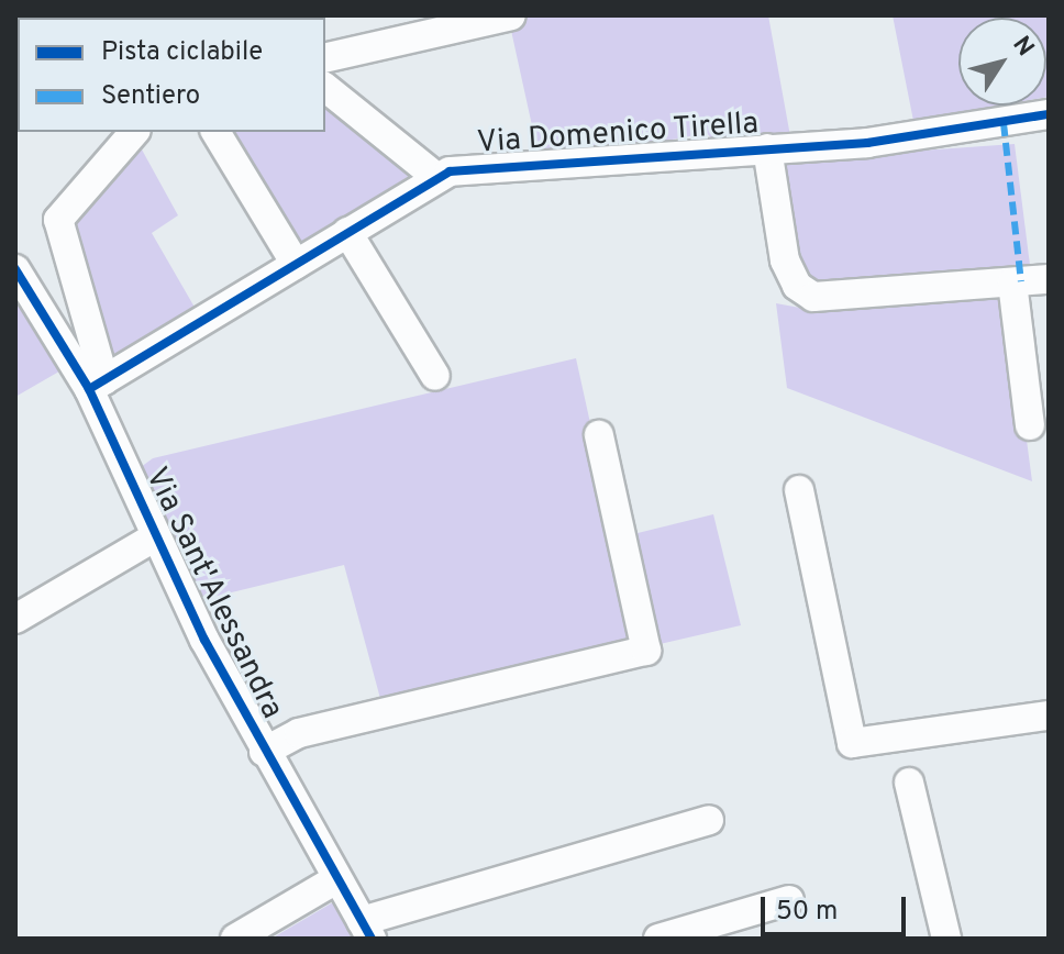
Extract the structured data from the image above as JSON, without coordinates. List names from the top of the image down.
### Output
{
  "streets": {
    "street": ["Via Domenico Tirella", "Via Sant'Alessandra"]
  },
  "crossings": [
    ["Via Domenico Tirella", "Via Sant'Alessandra"]
  ],
  "legend": ["Pista ciclabile", "Sentiero"],
  "scale_bar": "50 m",
  "north": "top right"
}
